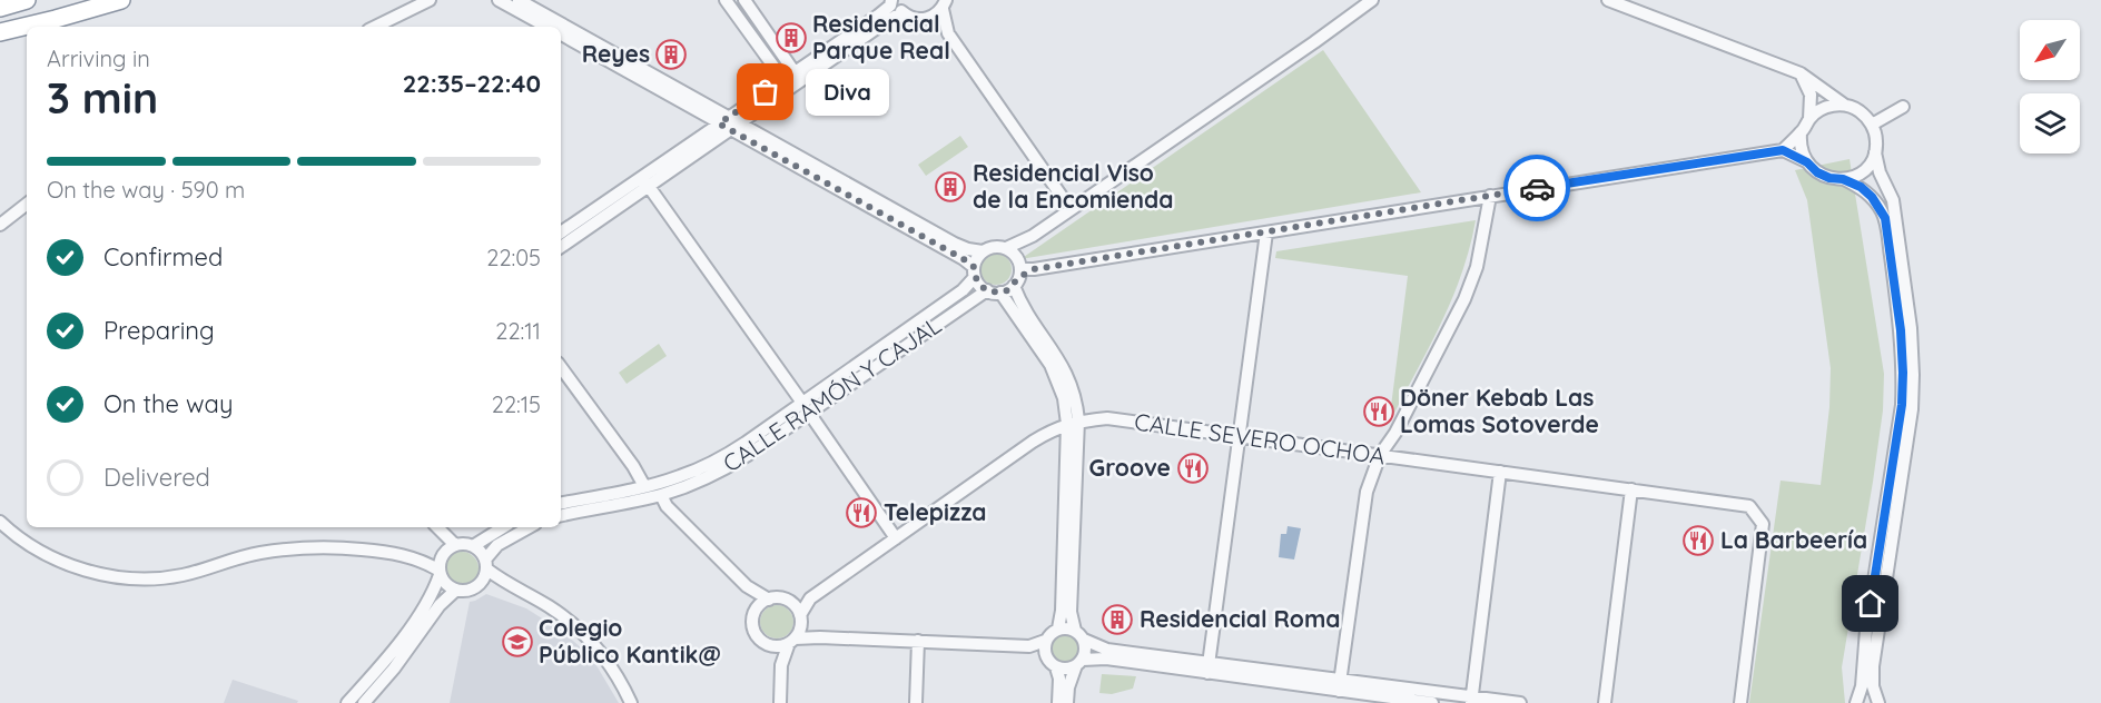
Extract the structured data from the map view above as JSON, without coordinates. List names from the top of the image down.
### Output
{
  "streets": {
    "street": ["CALLE RAMÓN Y CAJAL", "CALLE SEVERO OCHOA"]
  },
  "places": {
    "building": [
      "Residencial Parque Real",
      "Reyes",
      "Residencial Viso de la Encomienda",
      "Residencial Roma"
    ],
    "other": ["Diva"],
    "restaurant": [
      "Döner Kebab Las Lomas Sotoverde",
      "Groove",
      "Telepizza",
      "La Barbeería"
    ],
    "school or university": ["Colegio Público Kantik@"]
  },
  "north": "bottom left",
  "page": {
    "heading": ["3 min", "Arriving in", "22:35–22:40"],
    "bubble": "Diva",
    "bar": "On the way · 590 m",
    "list": [
      ["Confirmed", "22:05"],
      ["Preparing", "22:11"],
      ["On the way", "22:15"],
      "Delivered"
    ]
  }
}
